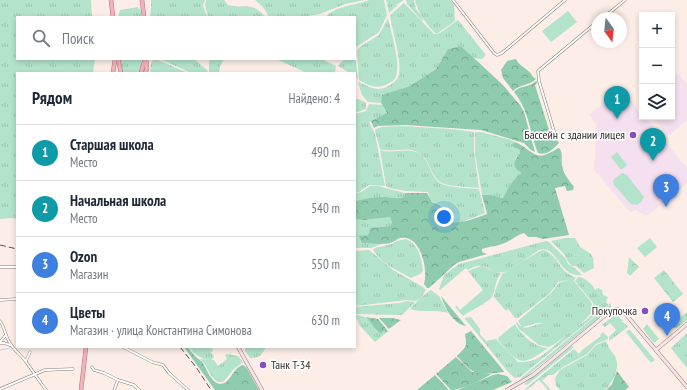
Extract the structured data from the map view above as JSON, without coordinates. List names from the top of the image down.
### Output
{
  "places": ["Бассейн с здании лицея", "Покупочка", "Танк Т-34"],
  "north": "bottom",
  "page": {
    "map_buttons": ["+", "−"],
    "search": "Поиск",
    "heading": ["Рядом", "Найдено: 4"],
    "pins": [
      "1",
      "2",
      "3",
      "4"
    ],
    "list": [
      {
        "mark": "1",
        "name": "Старшая школа",
        "note": "Место",
        "value": "490 m"
      },
      {
        "mark": "2",
        "name": "Начальная школа",
        "note": "Место",
        "value": "540 m"
      },
      {
        "mark": "3",
        "name": "Ozon",
        "note": "Магазин",
        "value": "550 m"
      },
      {
        "mark": "4",
        "name": "Цветы",
        "note": "Магазин · улица Константина Симонова",
        "value": "630 m"
      }
    ]
  }
}
